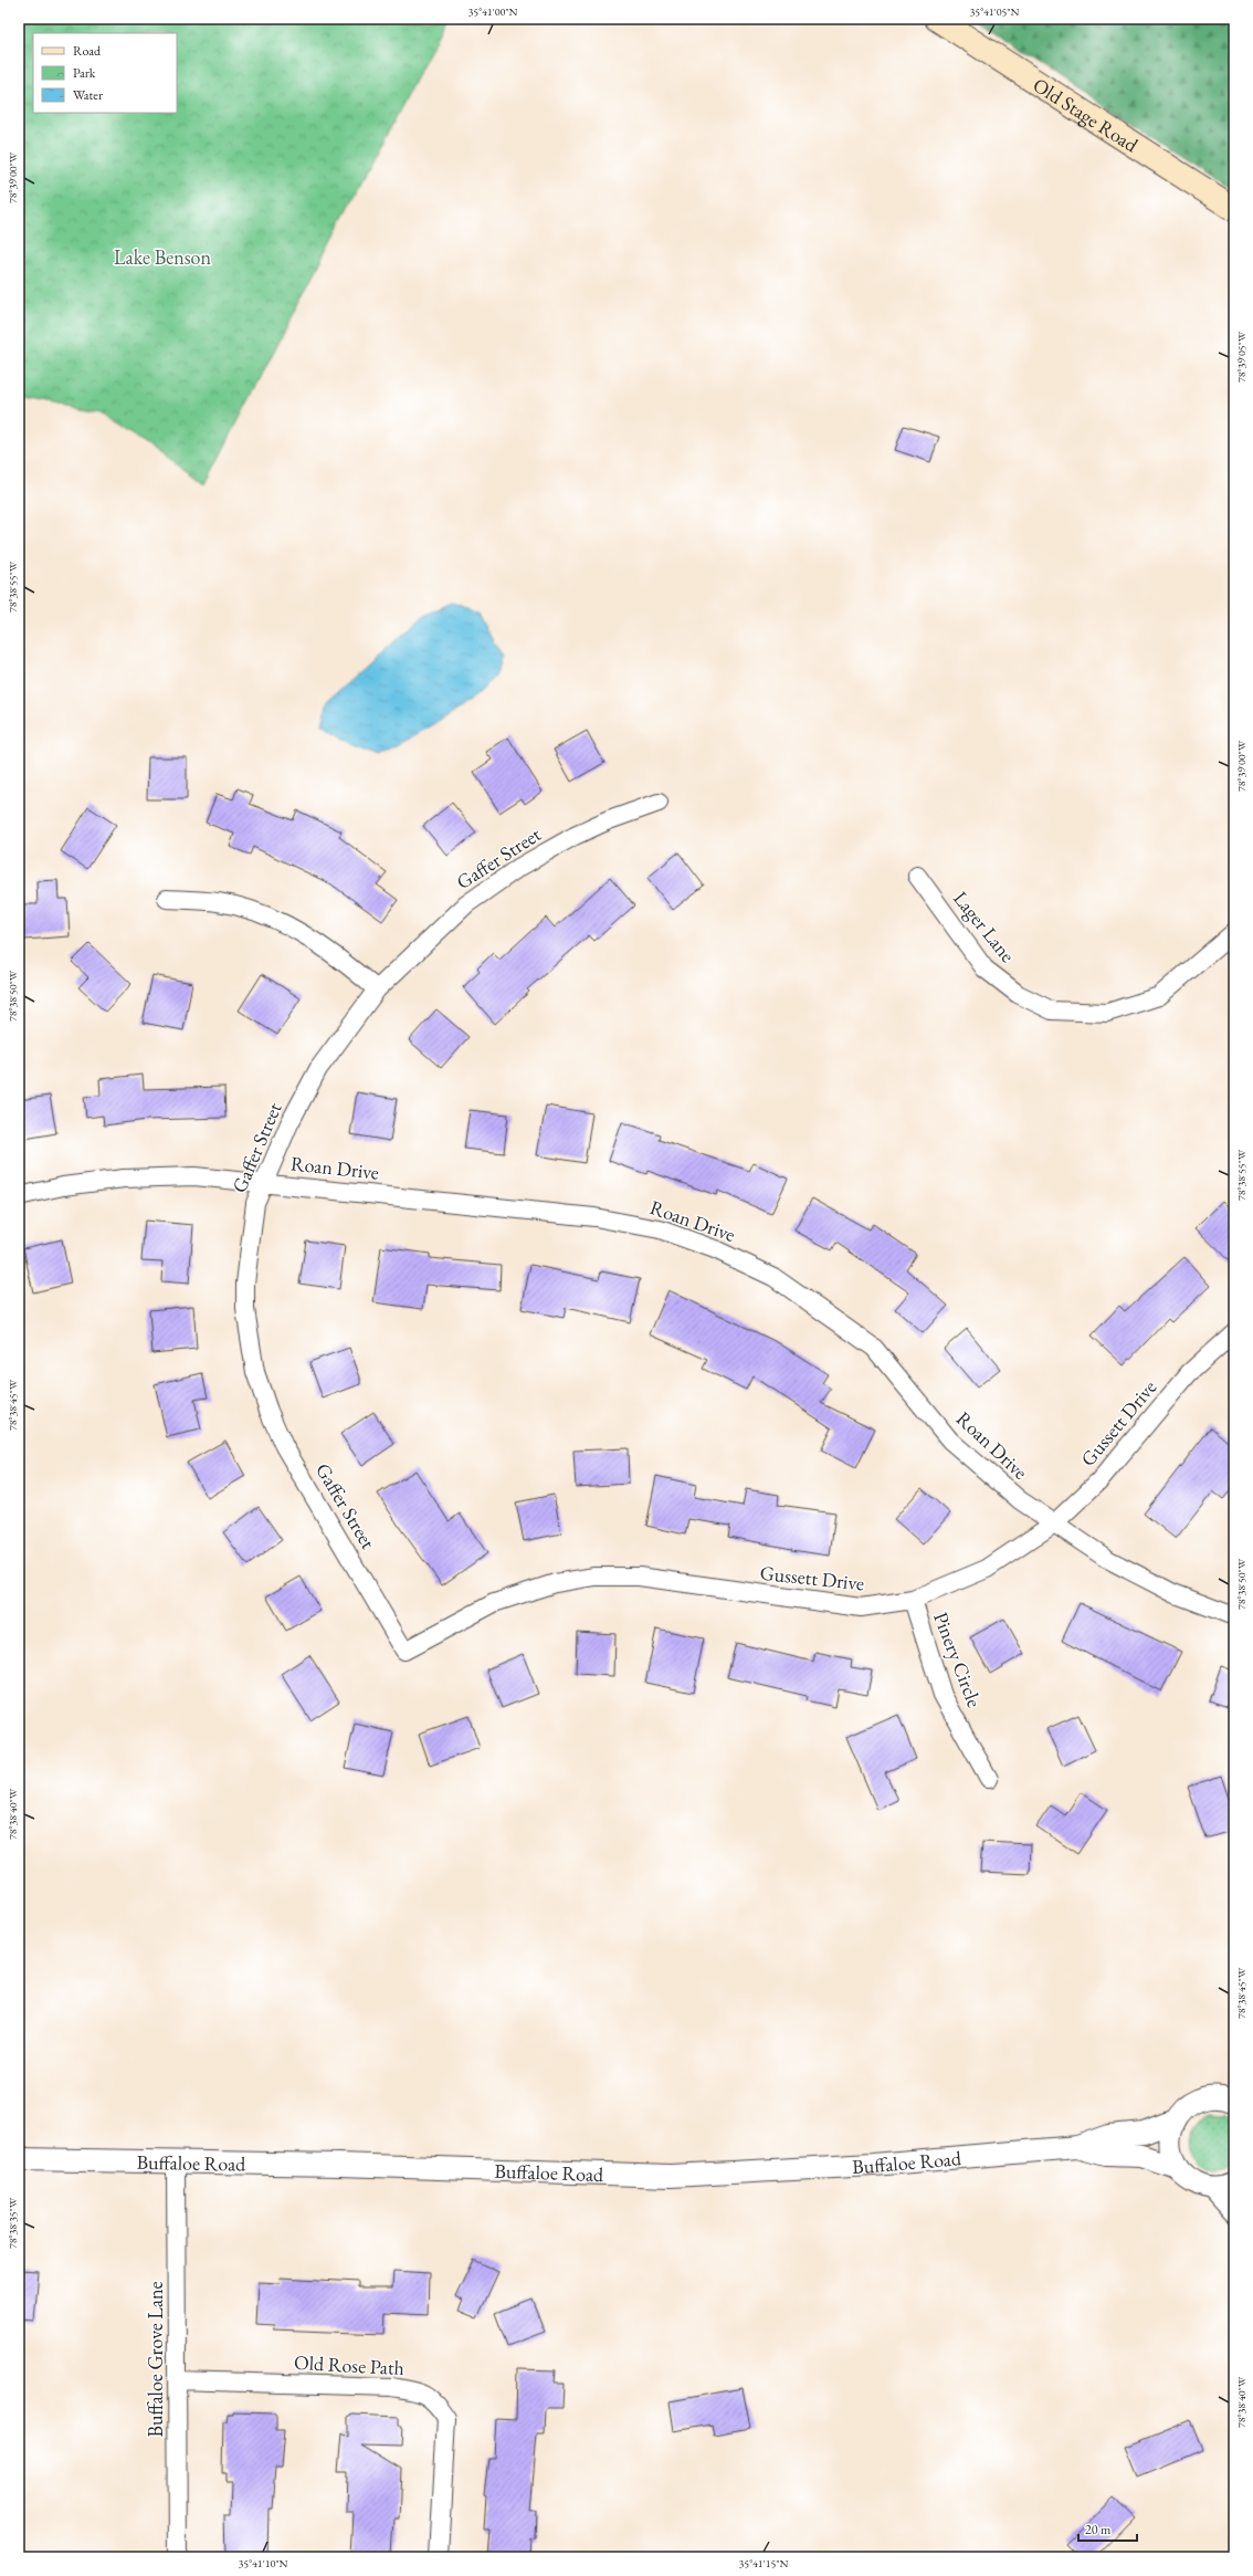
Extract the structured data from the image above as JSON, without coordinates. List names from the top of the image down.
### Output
{
  "streets": {
    "main road": ["Old Stage Road"],
    "street": [
      "Gaffer Street",
      "Lager Lane",
      "Roan Drive",
      "Gussett Drive",
      "Pinery Circle",
      "Buffaloe Road",
      "Buffaloe Grove Lane",
      "Old Rose Path"
    ]
  },
  "crossings": [
    ["Gaffer Street", "Roan Drive"],
    ["Gaffer Street", "Gussett Drive"],
    ["Roan Drive", "Gussett Drive"],
    ["Gussett Drive", "Pinery Circle"],
    ["Buffaloe Road", "Buffaloe Grove Lane"],
    ["Buffaloe Grove Lane", "Old Rose Path"]
  ],
  "parks": ["Lake Benson"],
  "legend": ["Road", "Park", "Water"],
  "scale_bar": "20 m",
  "coordinates": [
    "35°41'00\"N",
    "35°41'05\"N",
    "78°39'00\"W",
    "78°39'05\"W",
    "78°38'55\"W",
    "78°38'50\"W",
    "78°38'45\"W",
    "78°38'40\"W",
    "78°38'35\"W",
    "35°41'10\"N",
    "35°41'15\"N"
  ]
}
